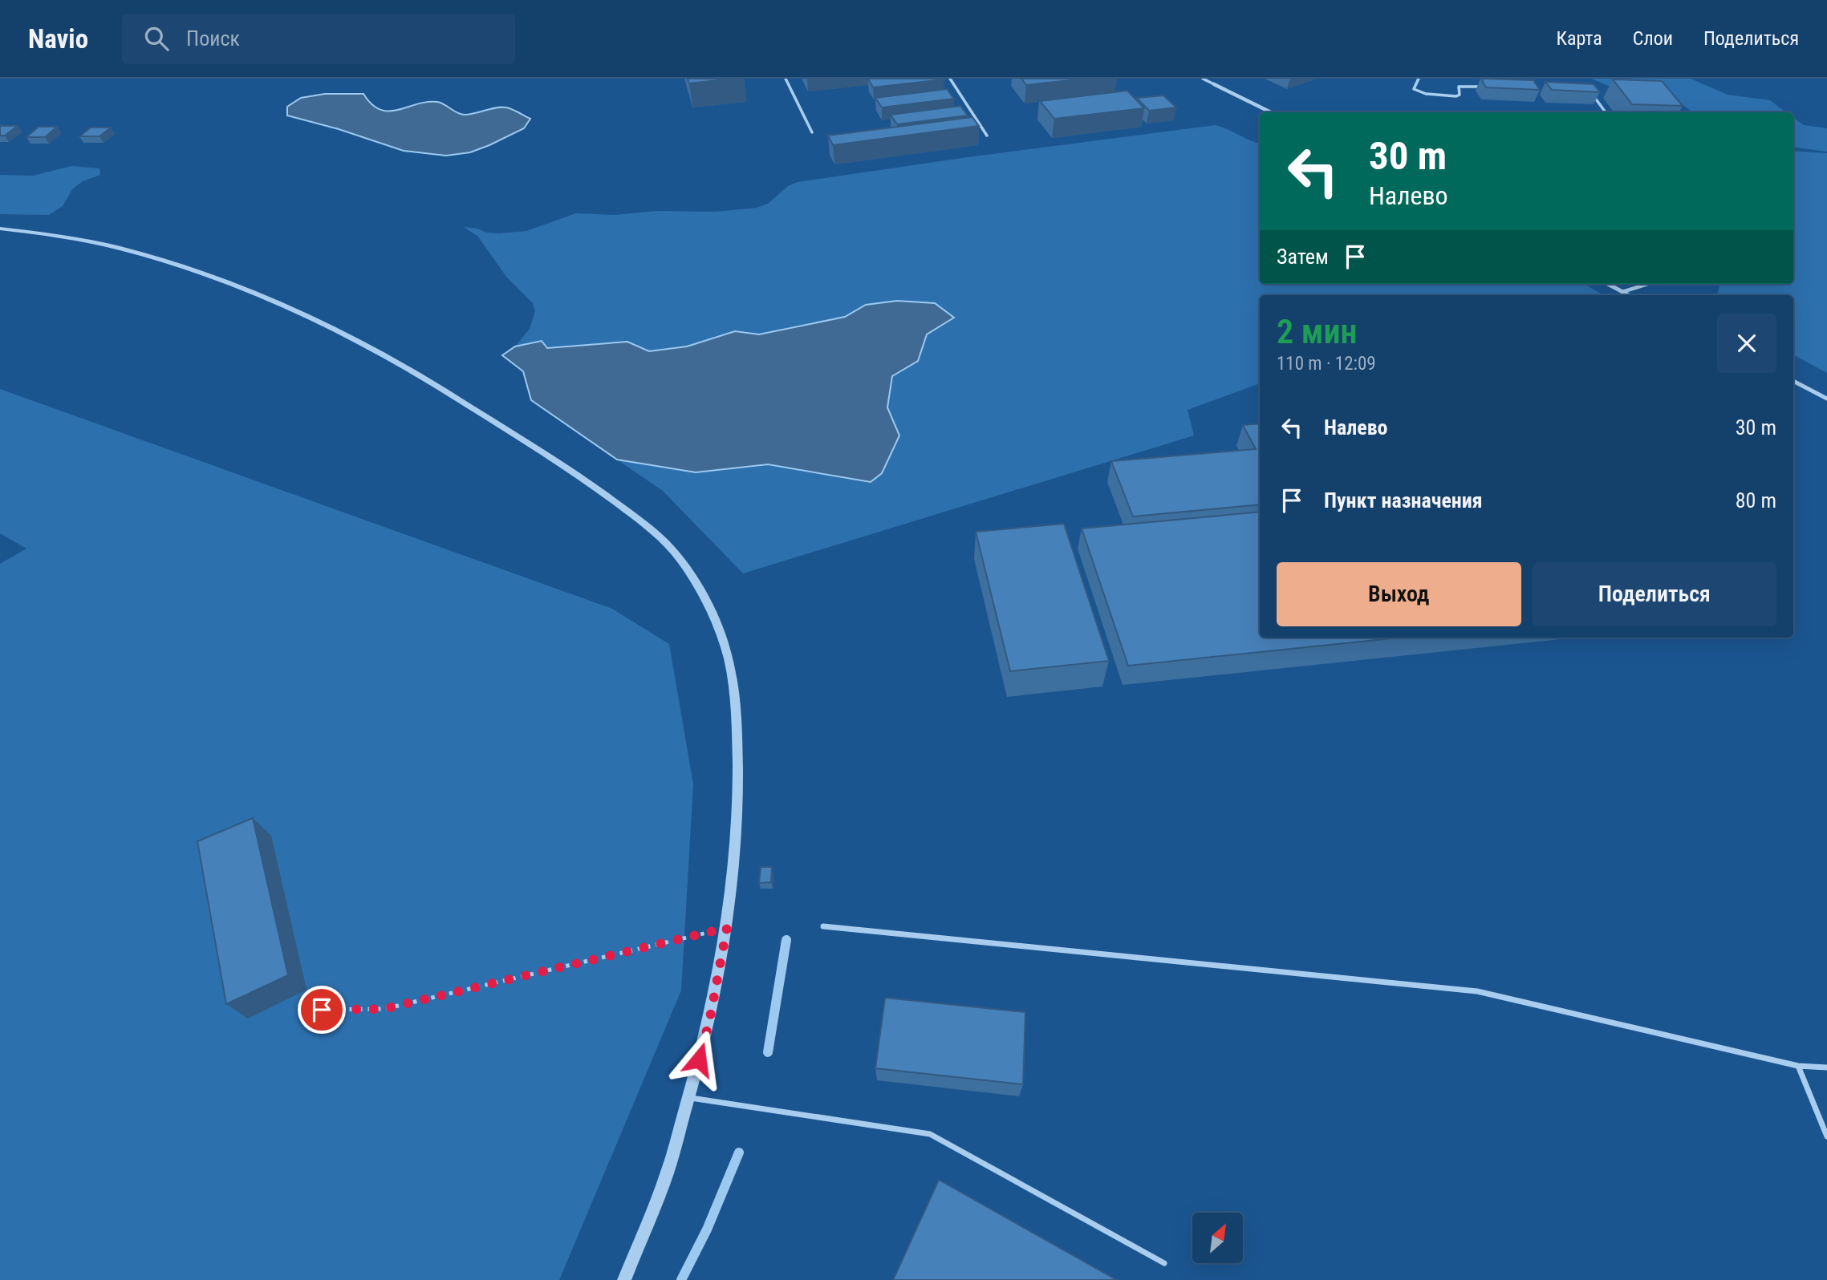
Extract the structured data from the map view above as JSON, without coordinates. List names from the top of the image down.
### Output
{
  "north": "top right",
  "page": {
    "header": "Navio",
    "search": "Поиск",
    "nav": ["Карта", "Слои", "Поделиться"],
    "turn": ["30 m", "Налево"],
    "then": "Затем",
    "heading": ["2 мин", "110 m · 12:09"],
    "list": [
      {
        "name": "Налево",
        "value": "30 m"
      },
      {
        "name": "Пункт назначения",
        "value": "80 m"
      }
    ],
    "buttons": ["Выход", "Поделиться"]
  }
}
